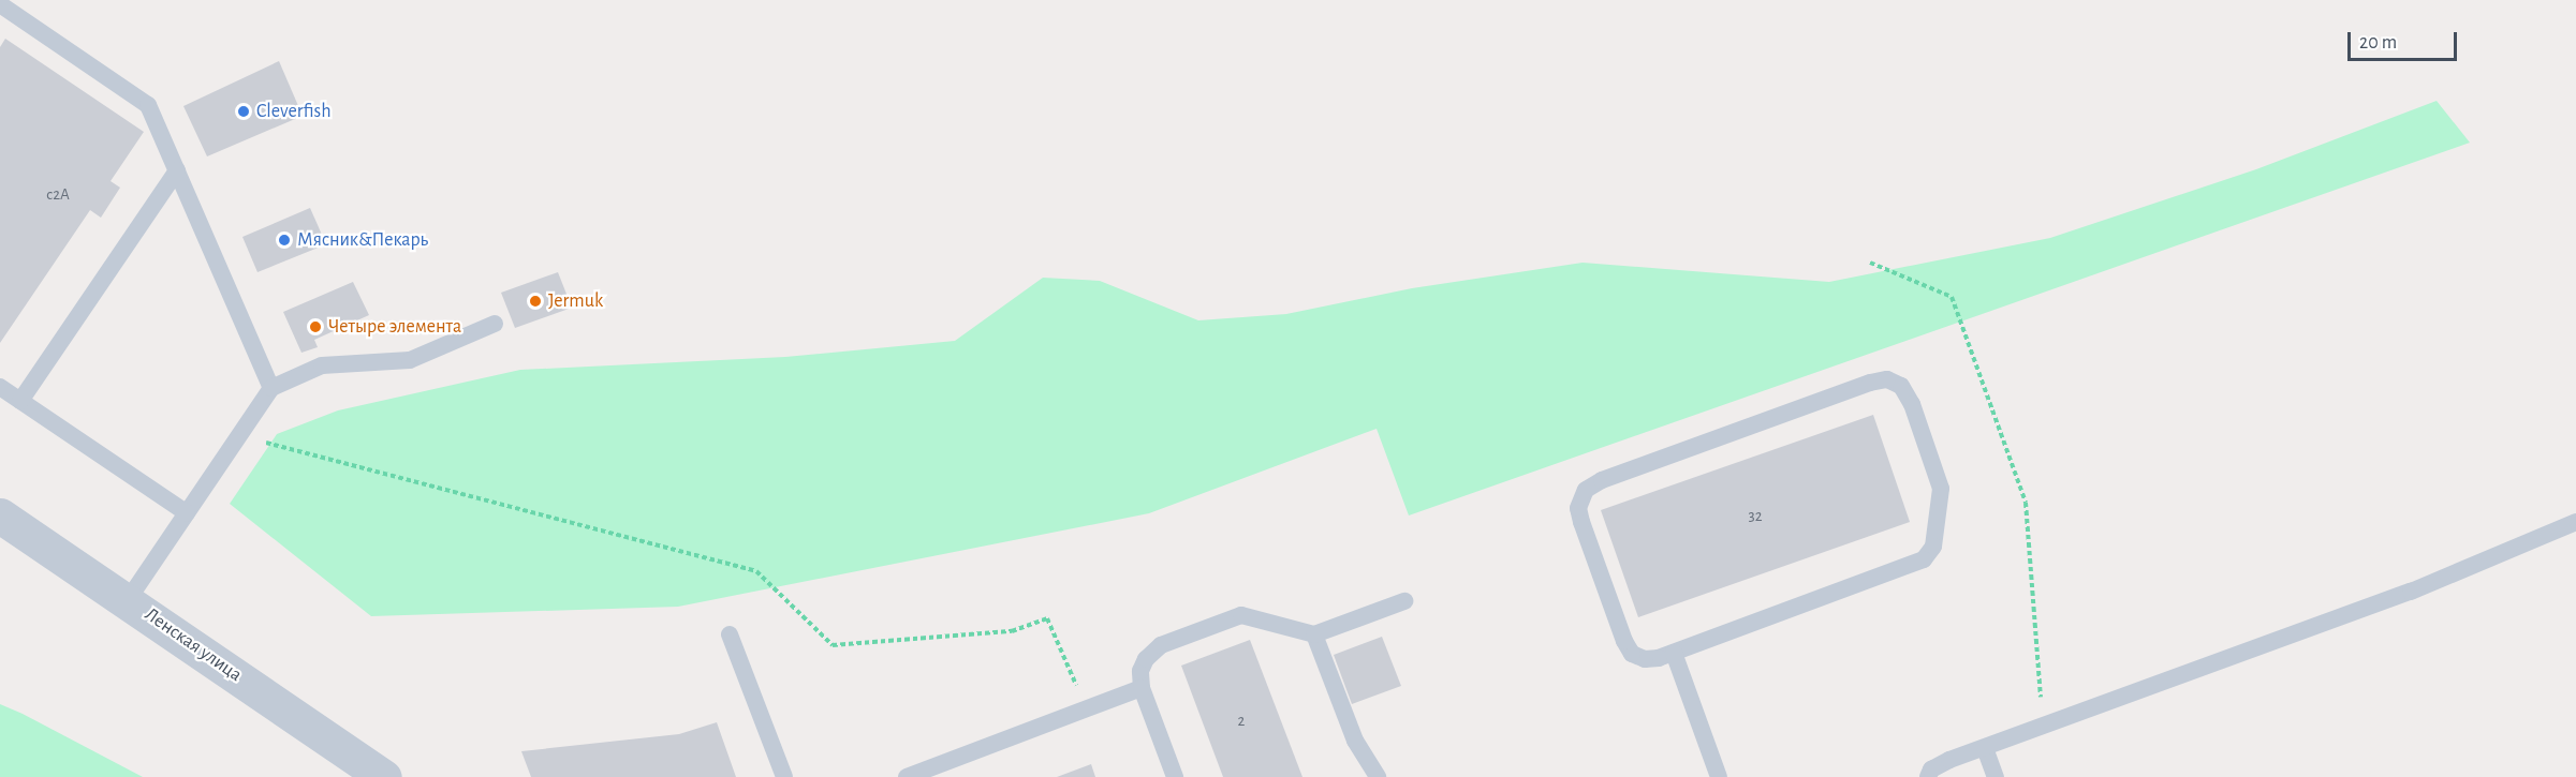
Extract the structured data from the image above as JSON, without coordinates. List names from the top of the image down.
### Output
{
  "streets": {
    "street": ["Ленская улица"]
  },
  "places": [
    "Cleverfish",
    "Мясник&Пекарь",
    "Jermuk",
    "Четыре элемента"
  ],
  "house_numbers": ["с2А", "32", "2"],
  "scale_bar": "20 m"
}
